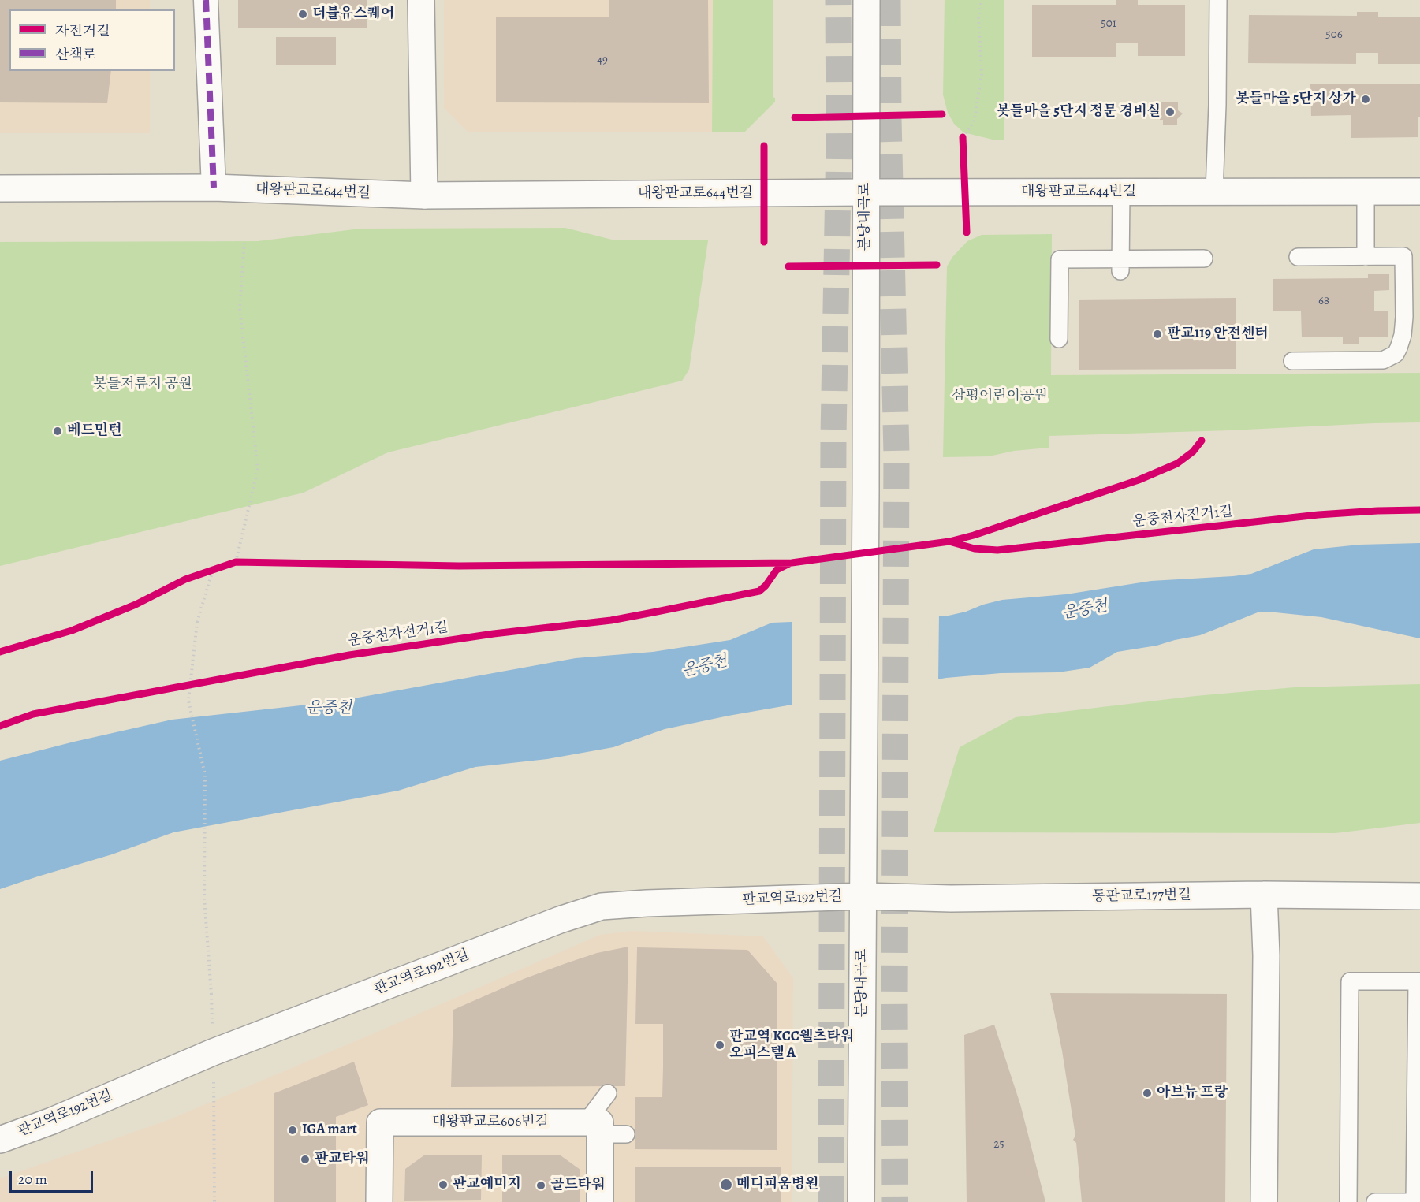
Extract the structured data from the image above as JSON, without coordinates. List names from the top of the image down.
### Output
{
  "streets": {
    "street": [
      "대왕판교로644번길",
      "분당내곡로",
      "동판교로177번길",
      "판교역로192번길",
      "대왕판교로606번길"
    ],
    "cycle path": ["운중천자전거1길"]
  },
  "crossings": [
    ["대왕판교로644번길", "분당내곡로"],
    ["분당내곡로", "동판교로177번길"],
    ["분당내곡로", "판교역로192번길"],
    ["동판교로177번길", "판교역로192번길"]
  ],
  "water": ["운중천"],
  "parks": ["봇들저류지 공원", "삼평어린이공원"],
  "places": [
    "더블유스퀘어",
    "봇들마을 5단지 상가",
    "봇들마을 5단지 정문 경비실",
    "판교119 안전센터",
    "베드민턴",
    "판교역 KCC웰츠타워 오피스텔 A",
    "아브뉴 프랑",
    "IGA mart",
    "판교타워",
    "판교예미지",
    "메디피움병원",
    "골드타워"
  ],
  "house_numbers": [
    "501",
    "506",
    "49",
    "68",
    "25"
  ],
  "legend": ["자전거길", "산책로"],
  "scale_bar": "20 m"
}
